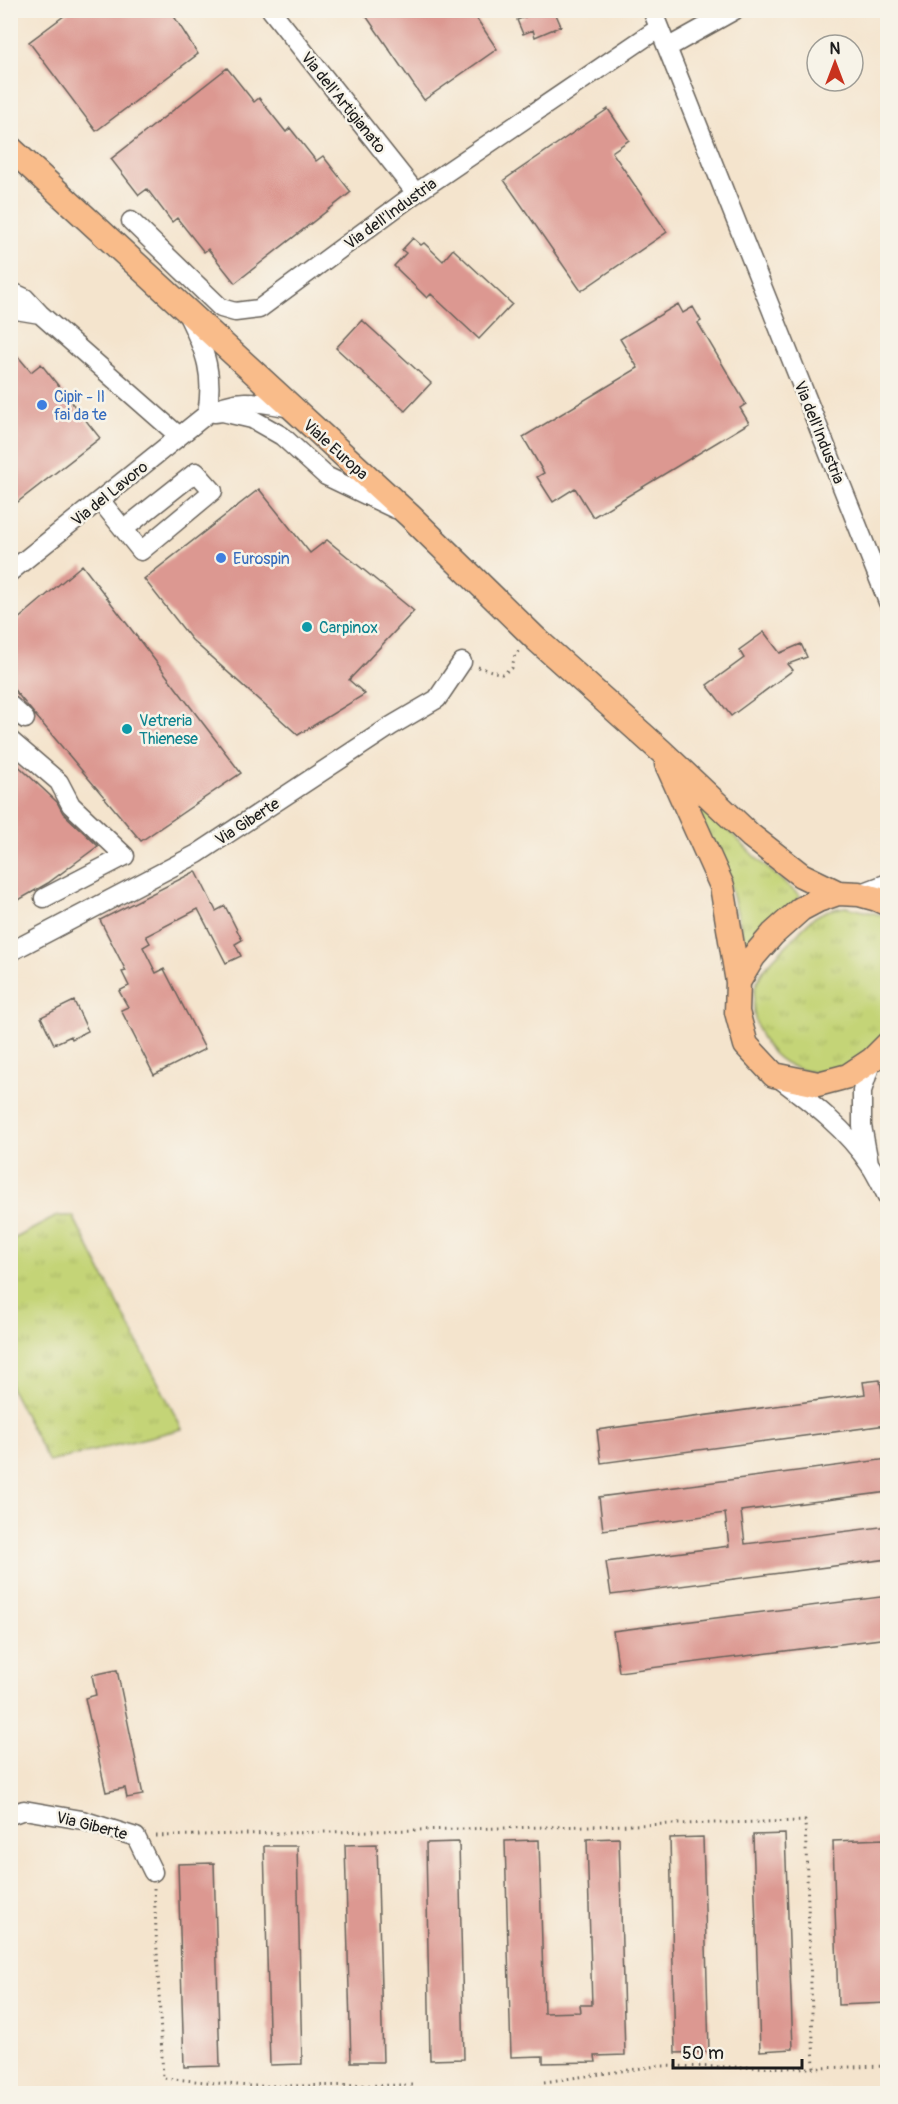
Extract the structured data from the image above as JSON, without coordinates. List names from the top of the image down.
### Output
{
  "streets": {
    "main road": ["Viale Europa"],
    "street": [
      "Via dell'Artigianato",
      "Via dell'Industria",
      "Via del Lavoro",
      "Via Giberte"
    ]
  },
  "crossings": [
    ["Via dell'Artigianato", "Via dell'Industria"],
    ["Viale Europa", "Via del Lavoro"]
  ],
  "places": [
    "Cipir - Il fai da te",
    "Eurospin",
    "Carpinox",
    "Vetreria Thienese"
  ],
  "scale_bar": "50 m",
  "north": "top"
}
